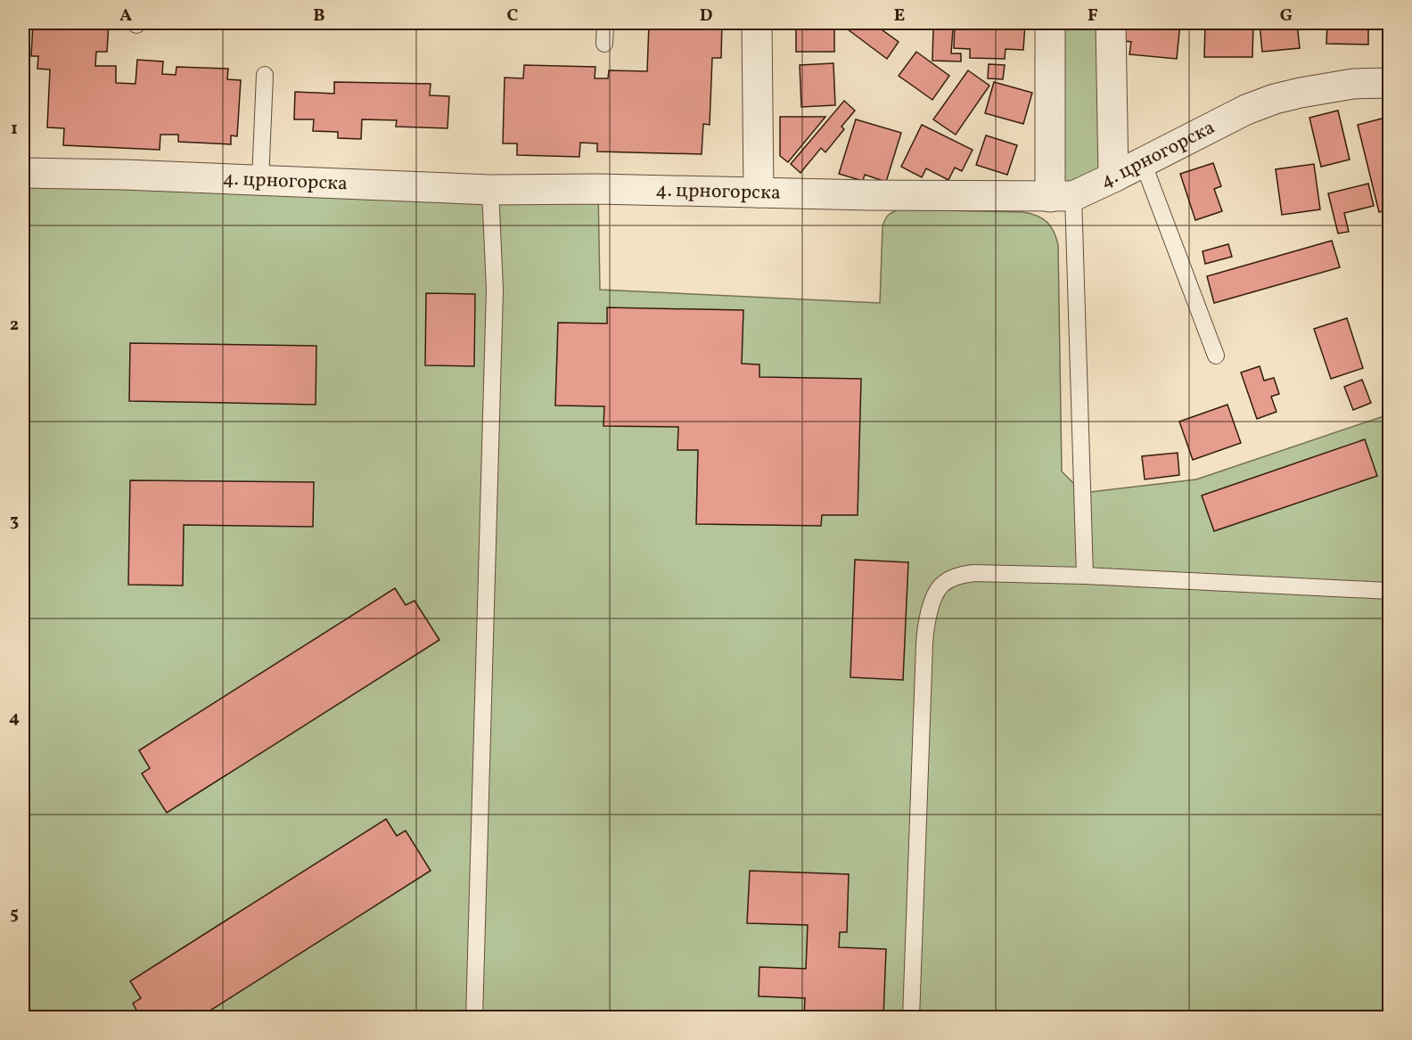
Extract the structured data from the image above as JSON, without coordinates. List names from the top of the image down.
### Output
{
  "streets": {
    "street": ["4. црногорска"]
  },
  "grid": {
    "columns": [
      "A",
      "B",
      "C",
      "D",
      "E",
      "F",
      "G"
    ],
    "rows": [
      "1",
      "2",
      "3",
      "4",
      "5"
    ]
  }
}
